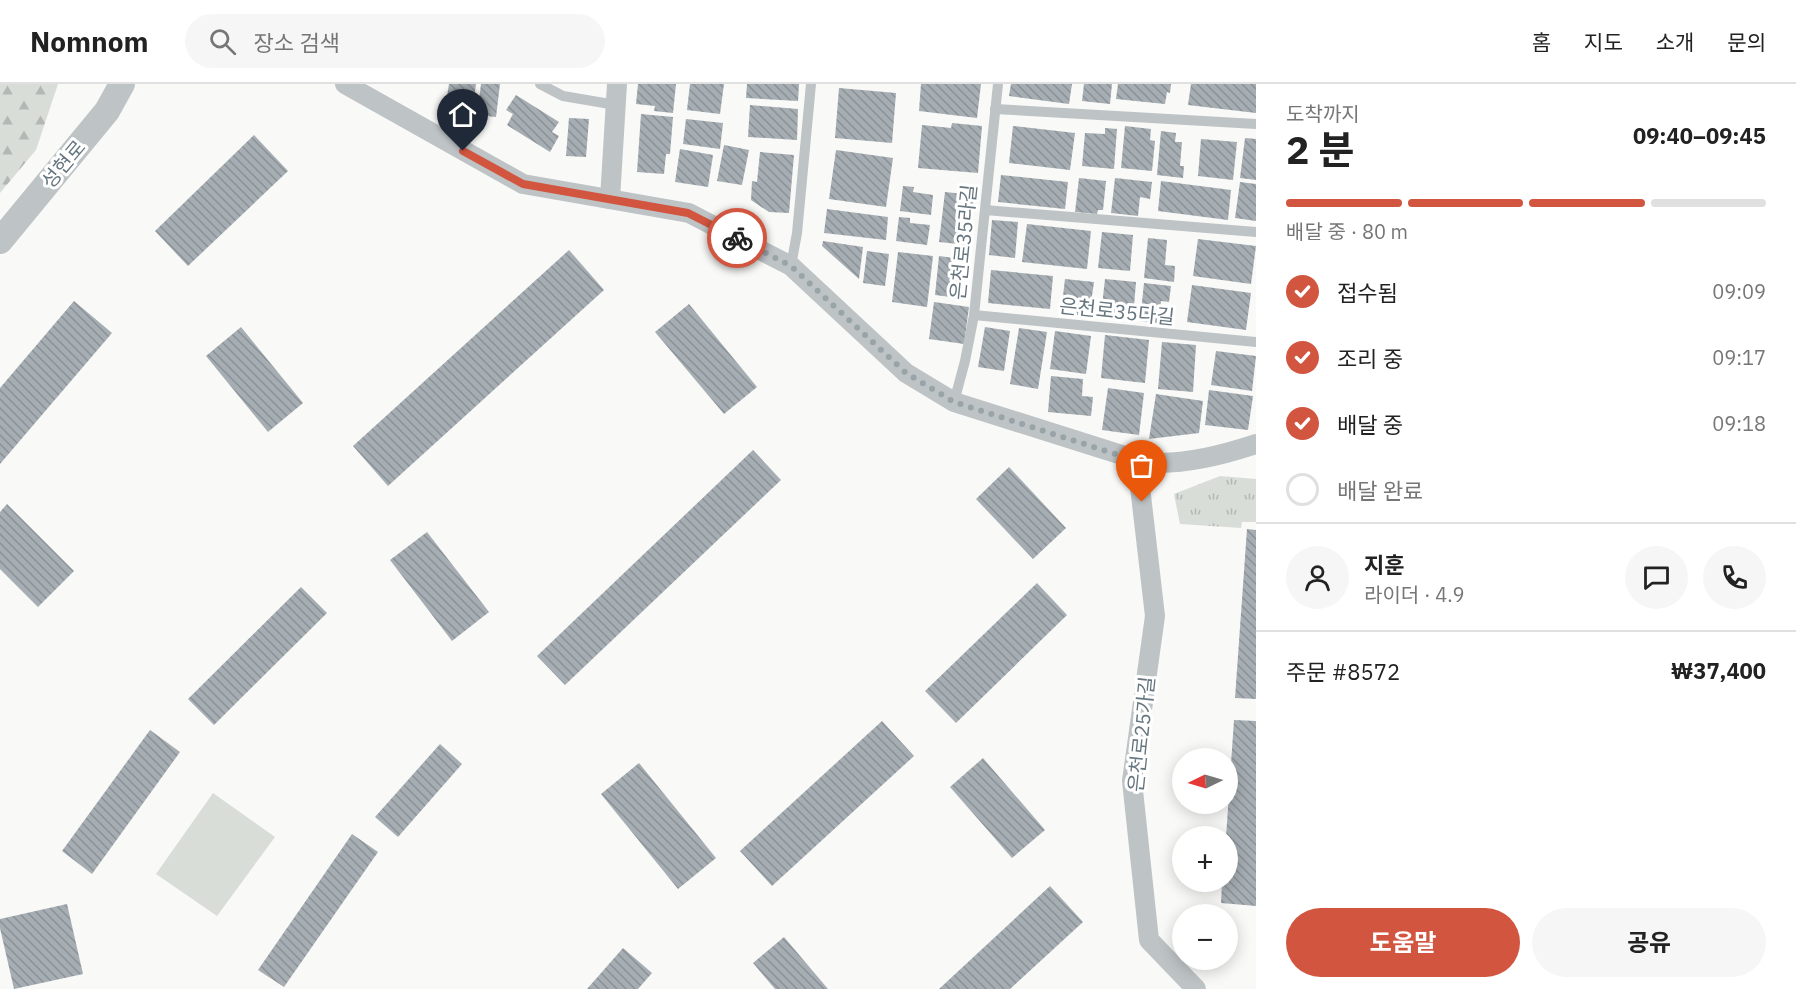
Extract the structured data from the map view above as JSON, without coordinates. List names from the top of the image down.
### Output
{
  "streets": {
    "street": ["성현로", "은천로25가길"],
    "lane": ["은천로35라길", "은천로35다길"]
  },
  "crossings": [
    ["은천로35라길", "은천로35다길"]
  ],
  "north": "left",
  "page": {
    "header": "Nomnom",
    "search": "장소 검색",
    "nav": [
      "홈",
      "지도",
      "소개",
      "문의"
    ],
    "heading": ["2 분", "도착까지", "09:40–09:45"],
    "panel": [
      "지훈",
      "라이더 · 4.9",
      "주문 #8572",
      "₩37,400"
    ],
    "bar": "배달 중 · 80 m",
    "list": [
      ["접수됨", "09:09"],
      ["조리 중", "09:17"],
      ["배달 중", "09:18"],
      "배달 완료"
    ],
    "map_buttons": ["+", "−"],
    "buttons": ["도움말", "공유"]
  }
}
